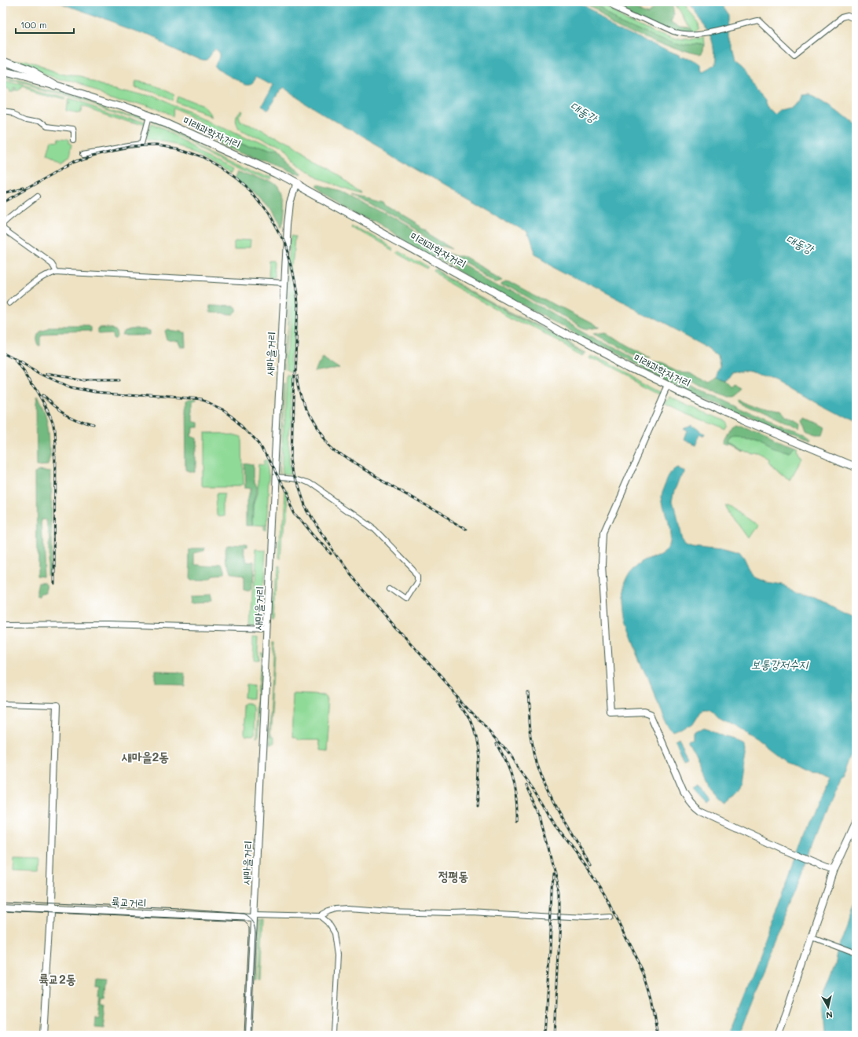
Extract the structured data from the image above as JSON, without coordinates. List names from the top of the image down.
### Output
{
  "streets": {
    "main road": ["미래과학자거리", "새마을거리", "륙교거리"]
  },
  "crossings": [
    ["미래과학자거리", "새마을거리"],
    ["새마을거리", "륙교거리"]
  ],
  "districts": ["새마을2동", "정평동", "륙교2동"],
  "water": ["대동강", "보통강저수지"],
  "scale_bar": "100 m",
  "north": "bottom"
}
